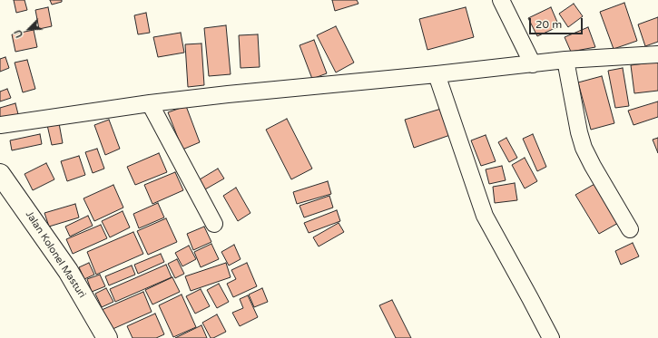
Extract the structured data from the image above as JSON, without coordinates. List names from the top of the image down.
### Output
{
  "streets": {
    "main road": ["Jalan Kolonel Masturi"]
  },
  "scale_bar": "20 m",
  "north": "bottom left"
}
